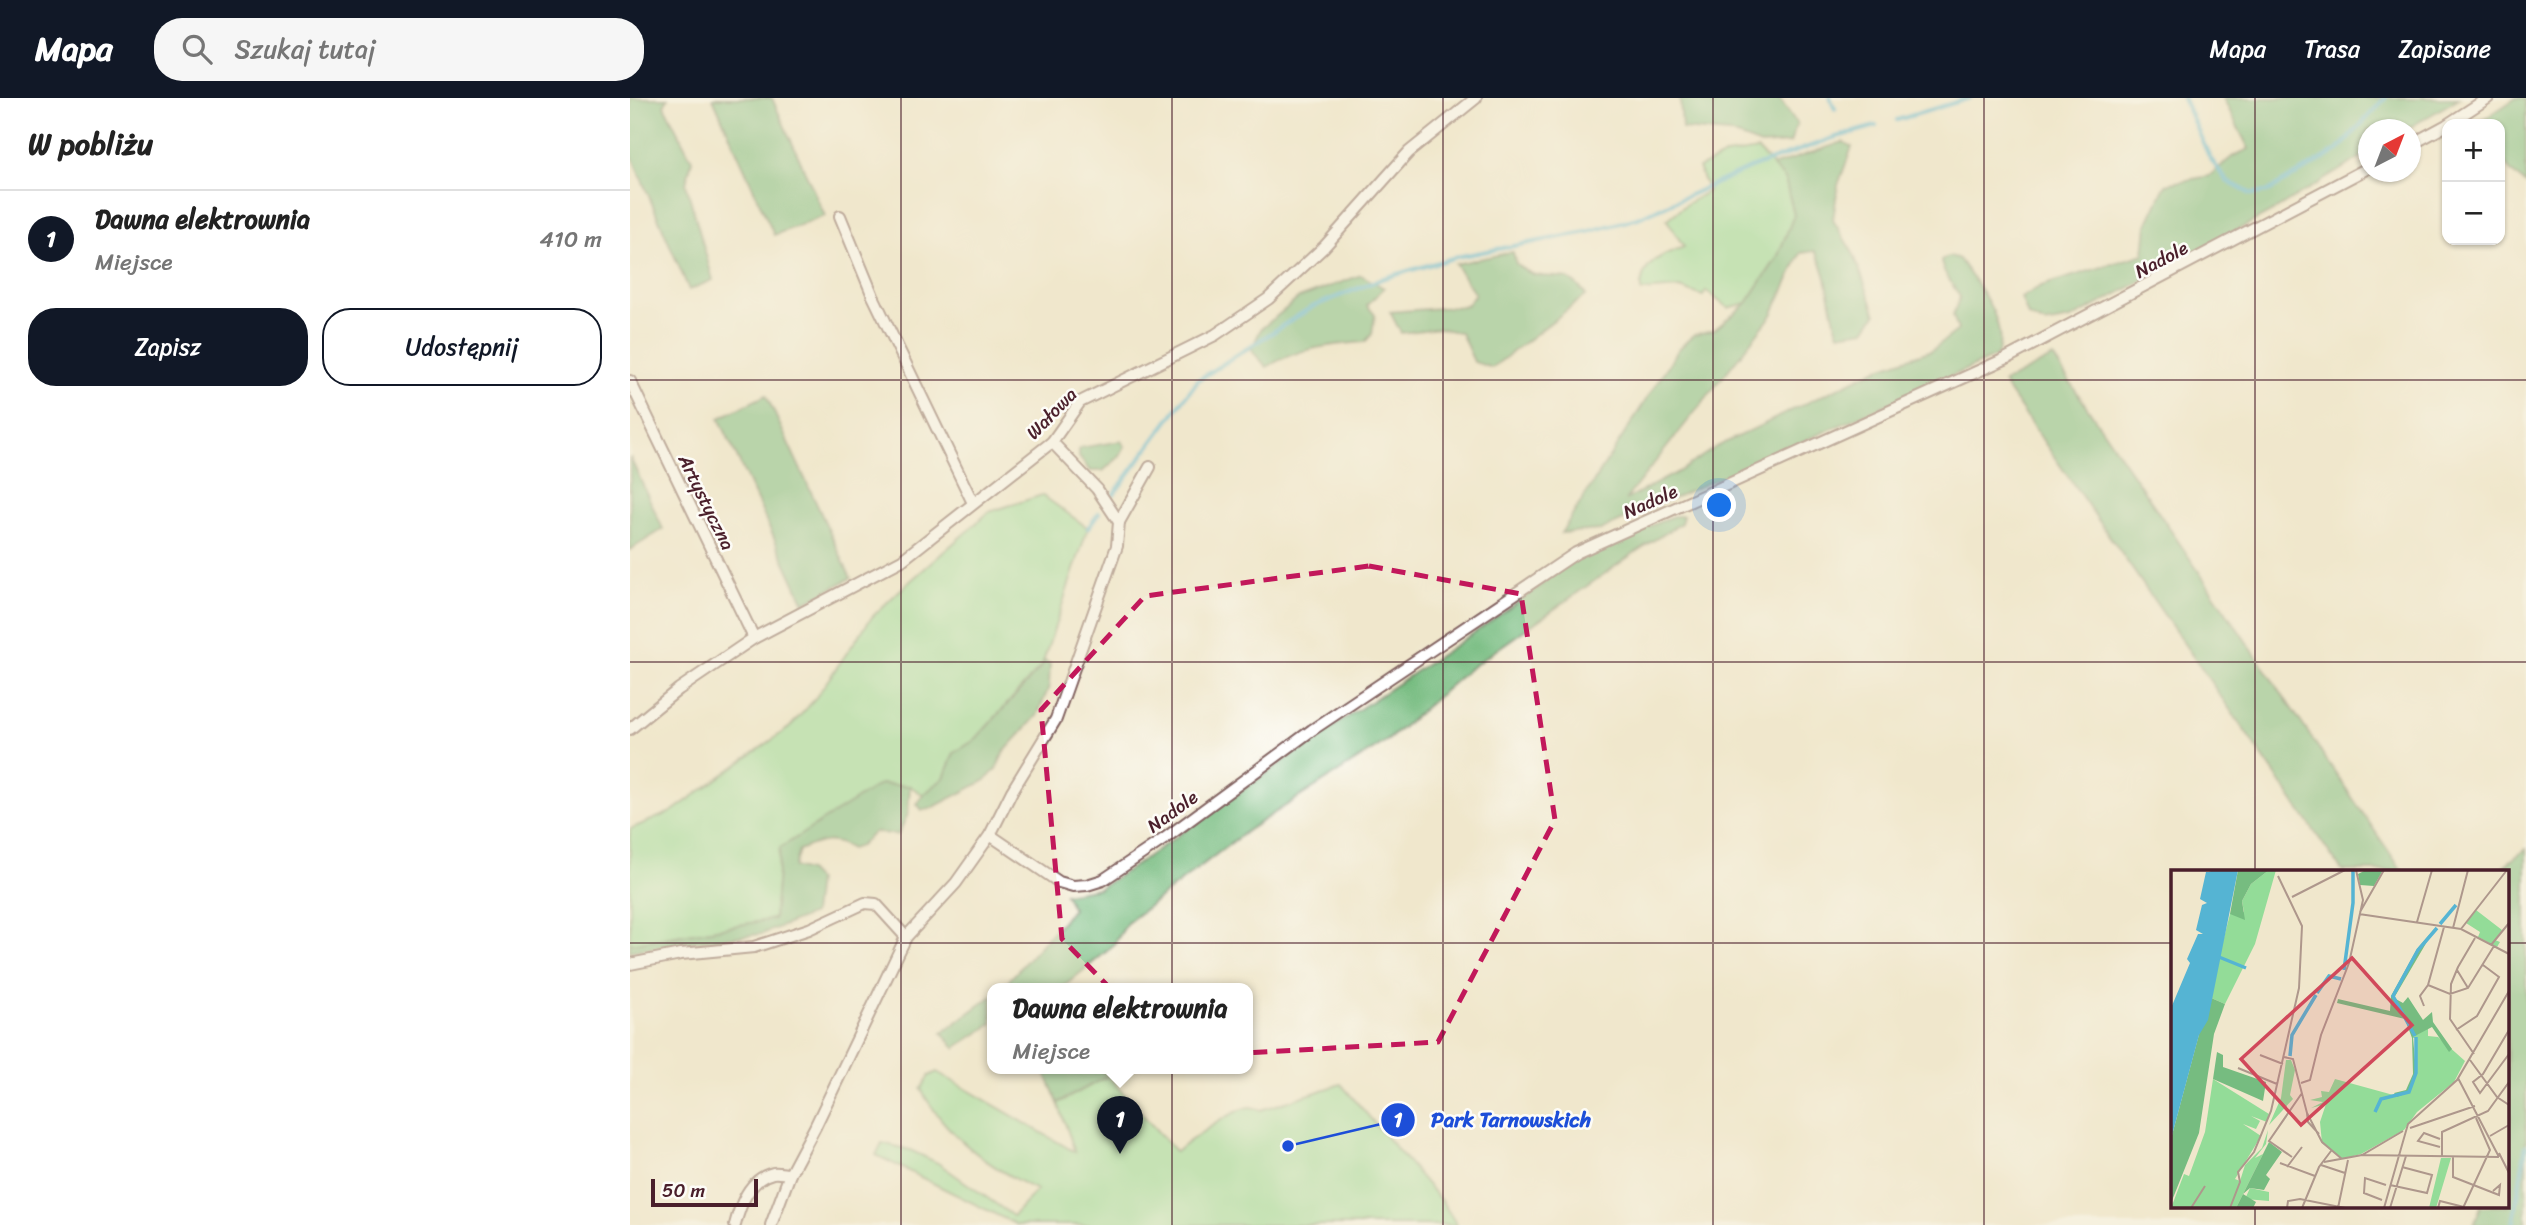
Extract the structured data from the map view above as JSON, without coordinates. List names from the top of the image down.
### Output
{
  "streets": {
    "street": ["Nadole", "Wałowa", "Artystyczna"]
  },
  "crossings": [
    ["Wałowa", "Artystyczna"]
  ],
  "places": ["Park Tarnowskich"],
  "scale_bar": "50 m",
  "north": "top right",
  "page": {
    "header": "Mapa",
    "search": "Szukaj tutaj",
    "nav": ["Mapa", "Trasa", "Zapisane"],
    "heading": "W pobliżu",
    "map_buttons": ["+", "−"],
    "list": [
      {
        "mark": "1",
        "name": "Dawna elektrownia",
        "note": "Miejsce",
        "value": "410 m"
      }
    ],
    "buttons": ["Zapisz", "Udostępnij"],
    "popup": ["Dawna elektrownia", "Miejsce"],
    "pins": "1",
    "scale": "50 m"
  }
}
